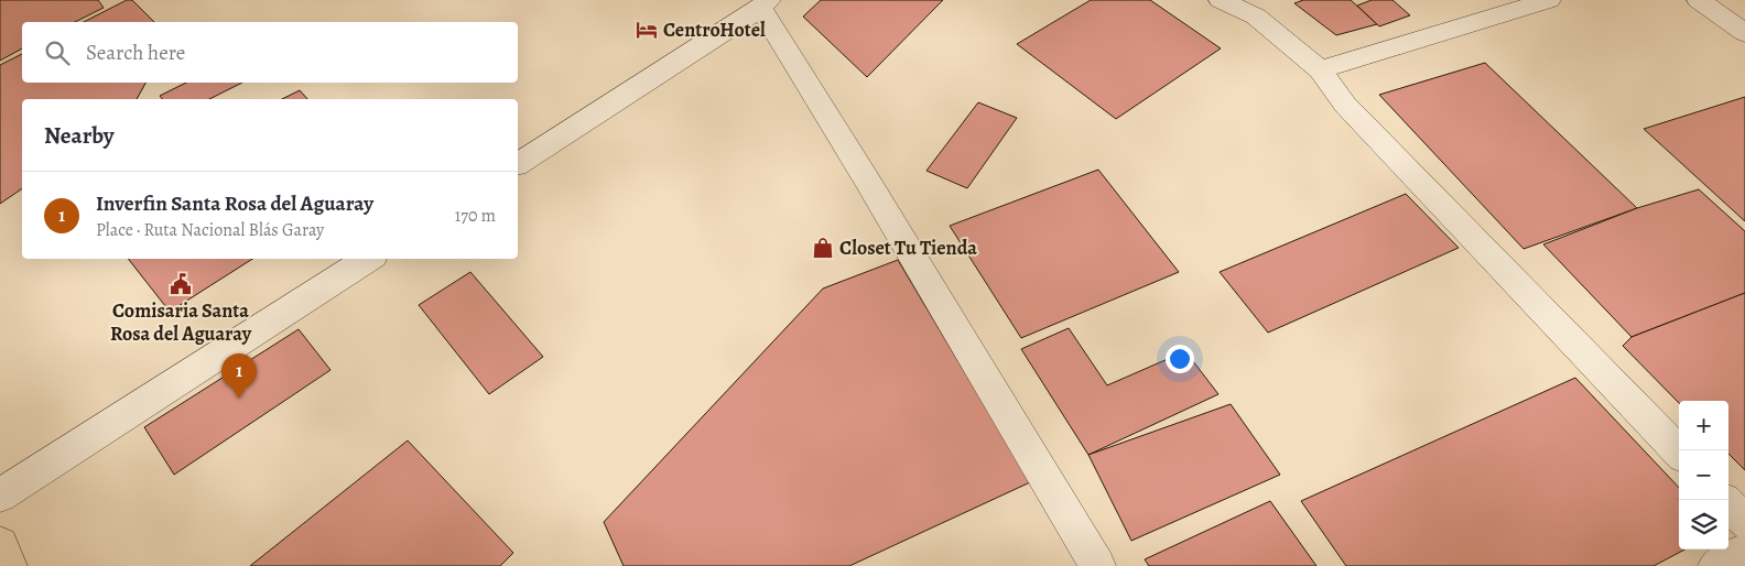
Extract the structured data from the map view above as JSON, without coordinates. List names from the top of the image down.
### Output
{
  "places": {
    "hotel": ["CentroHotel"],
    "shop": ["Closet Tu Tienda"],
    "public building": ["Comisaria Santa Rosa del Aguaray"]
  },
  "page": {
    "search": "Search here",
    "heading": "Nearby",
    "list": [
      {
        "mark": "1",
        "name": "Inverfin Santa Rosa del Aguaray",
        "note": "Place · Ruta Nacional Blás Garay",
        "value": "170 m"
      }
    ],
    "pins": "1",
    "map_buttons": ["+", "−"]
  }
}
